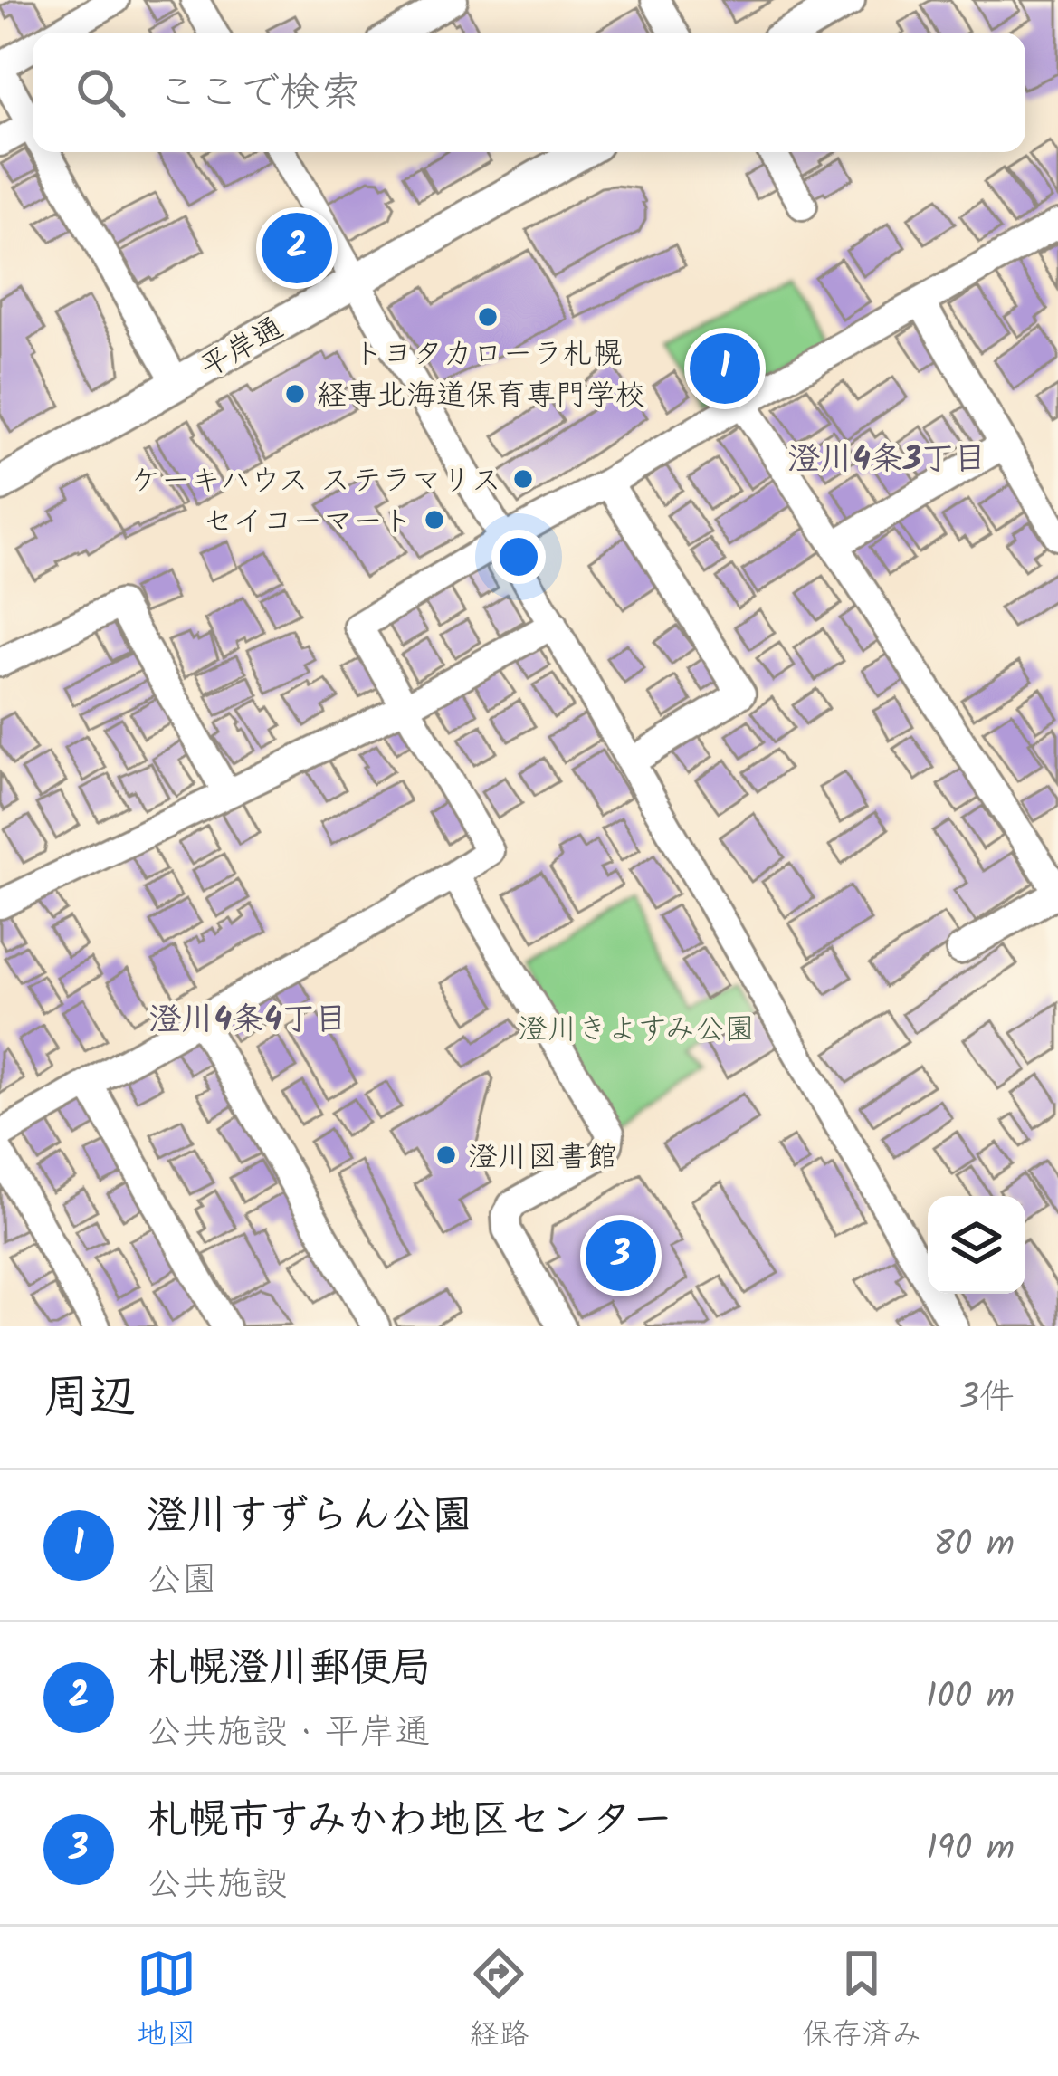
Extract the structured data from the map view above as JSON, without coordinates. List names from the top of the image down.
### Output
{
  "streets": {
    "street": ["平岸通"]
  },
  "districts": ["澄川4条3丁目", "澄川4条4丁目"],
  "parks": ["澄川きよすみ公園"],
  "places": [
    "トヨタカローラ札幌",
    "経専北海道保育専門学校",
    "ケーキハウス ステラマリス",
    "セイコーマート",
    "澄川図書館"
  ],
  "page": {
    "search": "ここで検索",
    "pins": ["2", "1", "3"],
    "heading": ["周辺", "3件"],
    "list": [
      {
        "mark": "1",
        "name": "澄川すずらん公園",
        "note": "公園",
        "value": "80 m"
      },
      {
        "mark": "2",
        "name": "札幌澄川郵便局",
        "note": "公共施設 · 平岸通",
        "value": "100 m"
      },
      {
        "mark": "3",
        "name": "札幌市すみかわ地区センター",
        "note": "公共施設",
        "value": "190 m"
      }
    ],
    "nav": ["地図", "経路", "保存済み"]
  }
}
